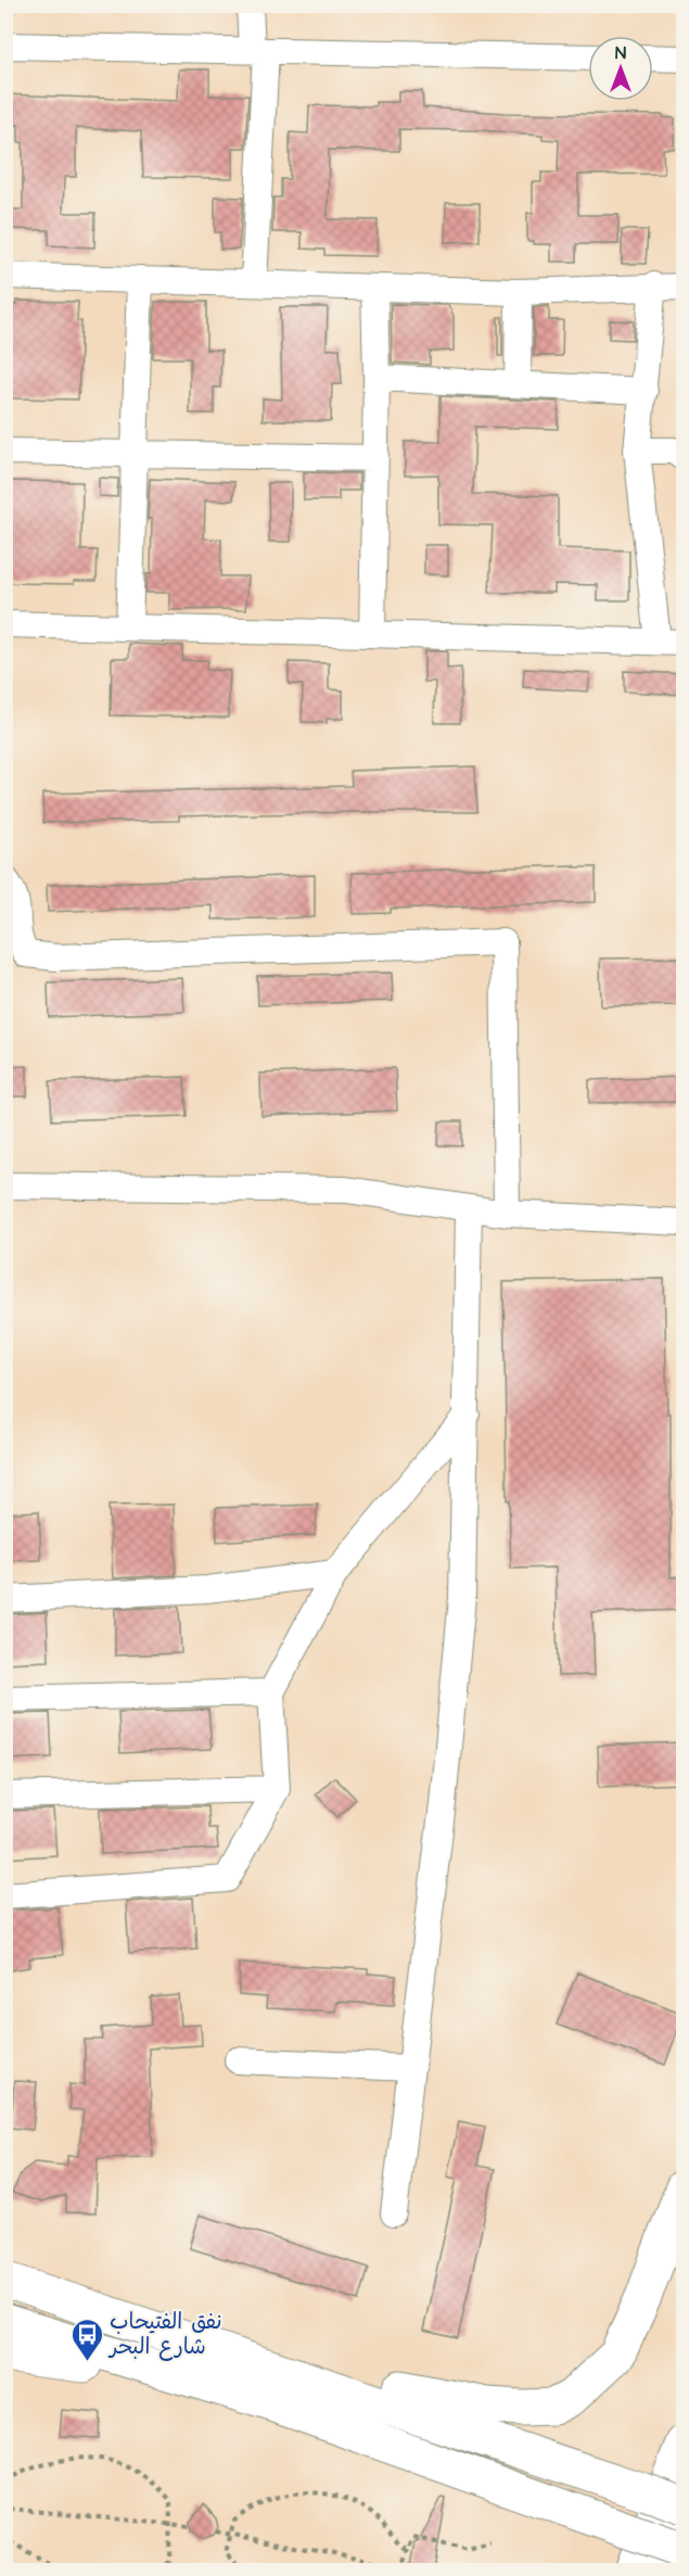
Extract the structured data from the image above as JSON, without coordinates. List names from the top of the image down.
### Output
{
  "places": {
    "bus stop": ["نفق الفتيحاب شارع البحر"]
  },
  "north": "top"
}
